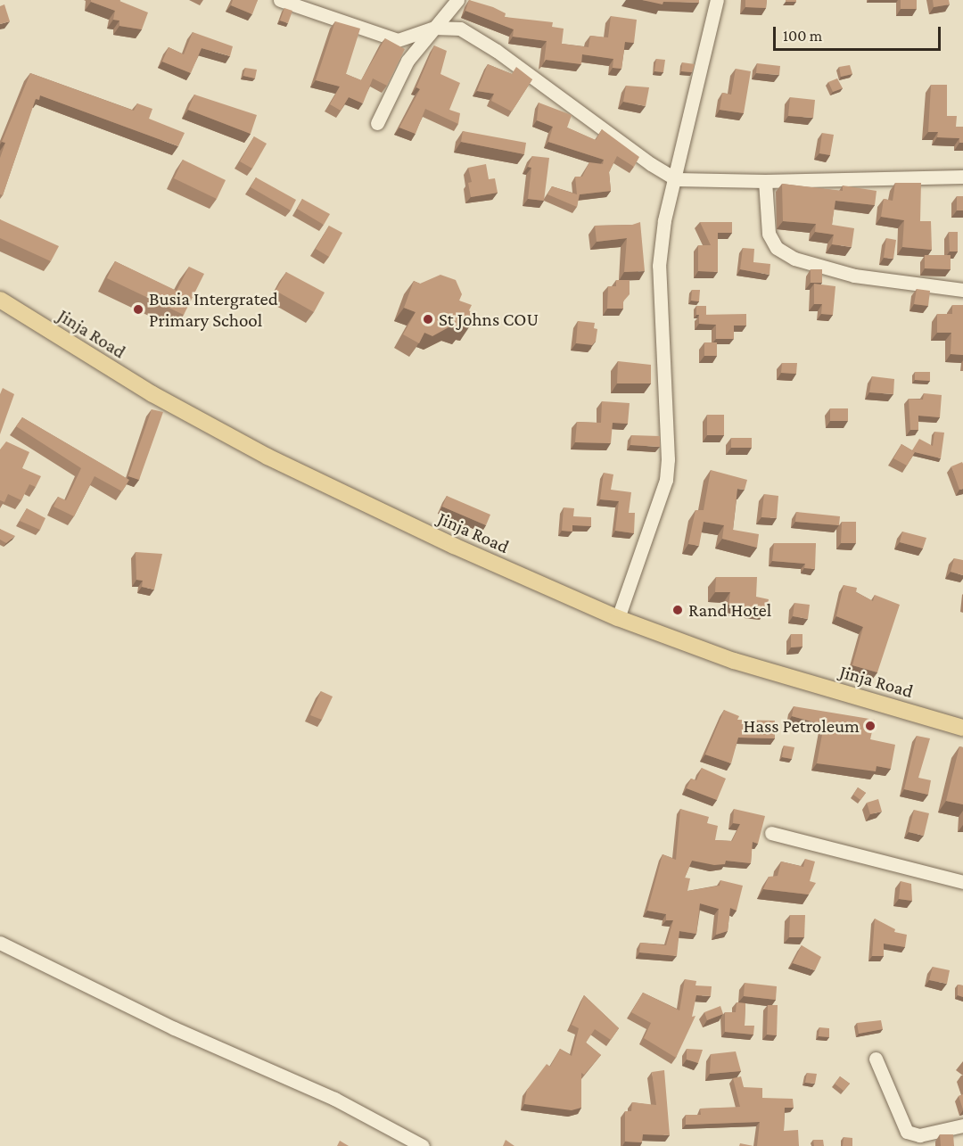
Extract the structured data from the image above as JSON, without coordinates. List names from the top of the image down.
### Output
{
  "streets": {
    "main road": ["Jinja Road"]
  },
  "places": [
    "Busia Intergrated Primary School",
    "St Johns COU",
    "Rand Hotel",
    "Hass Petroleum"
  ],
  "scale_bar": "100 m"
}
